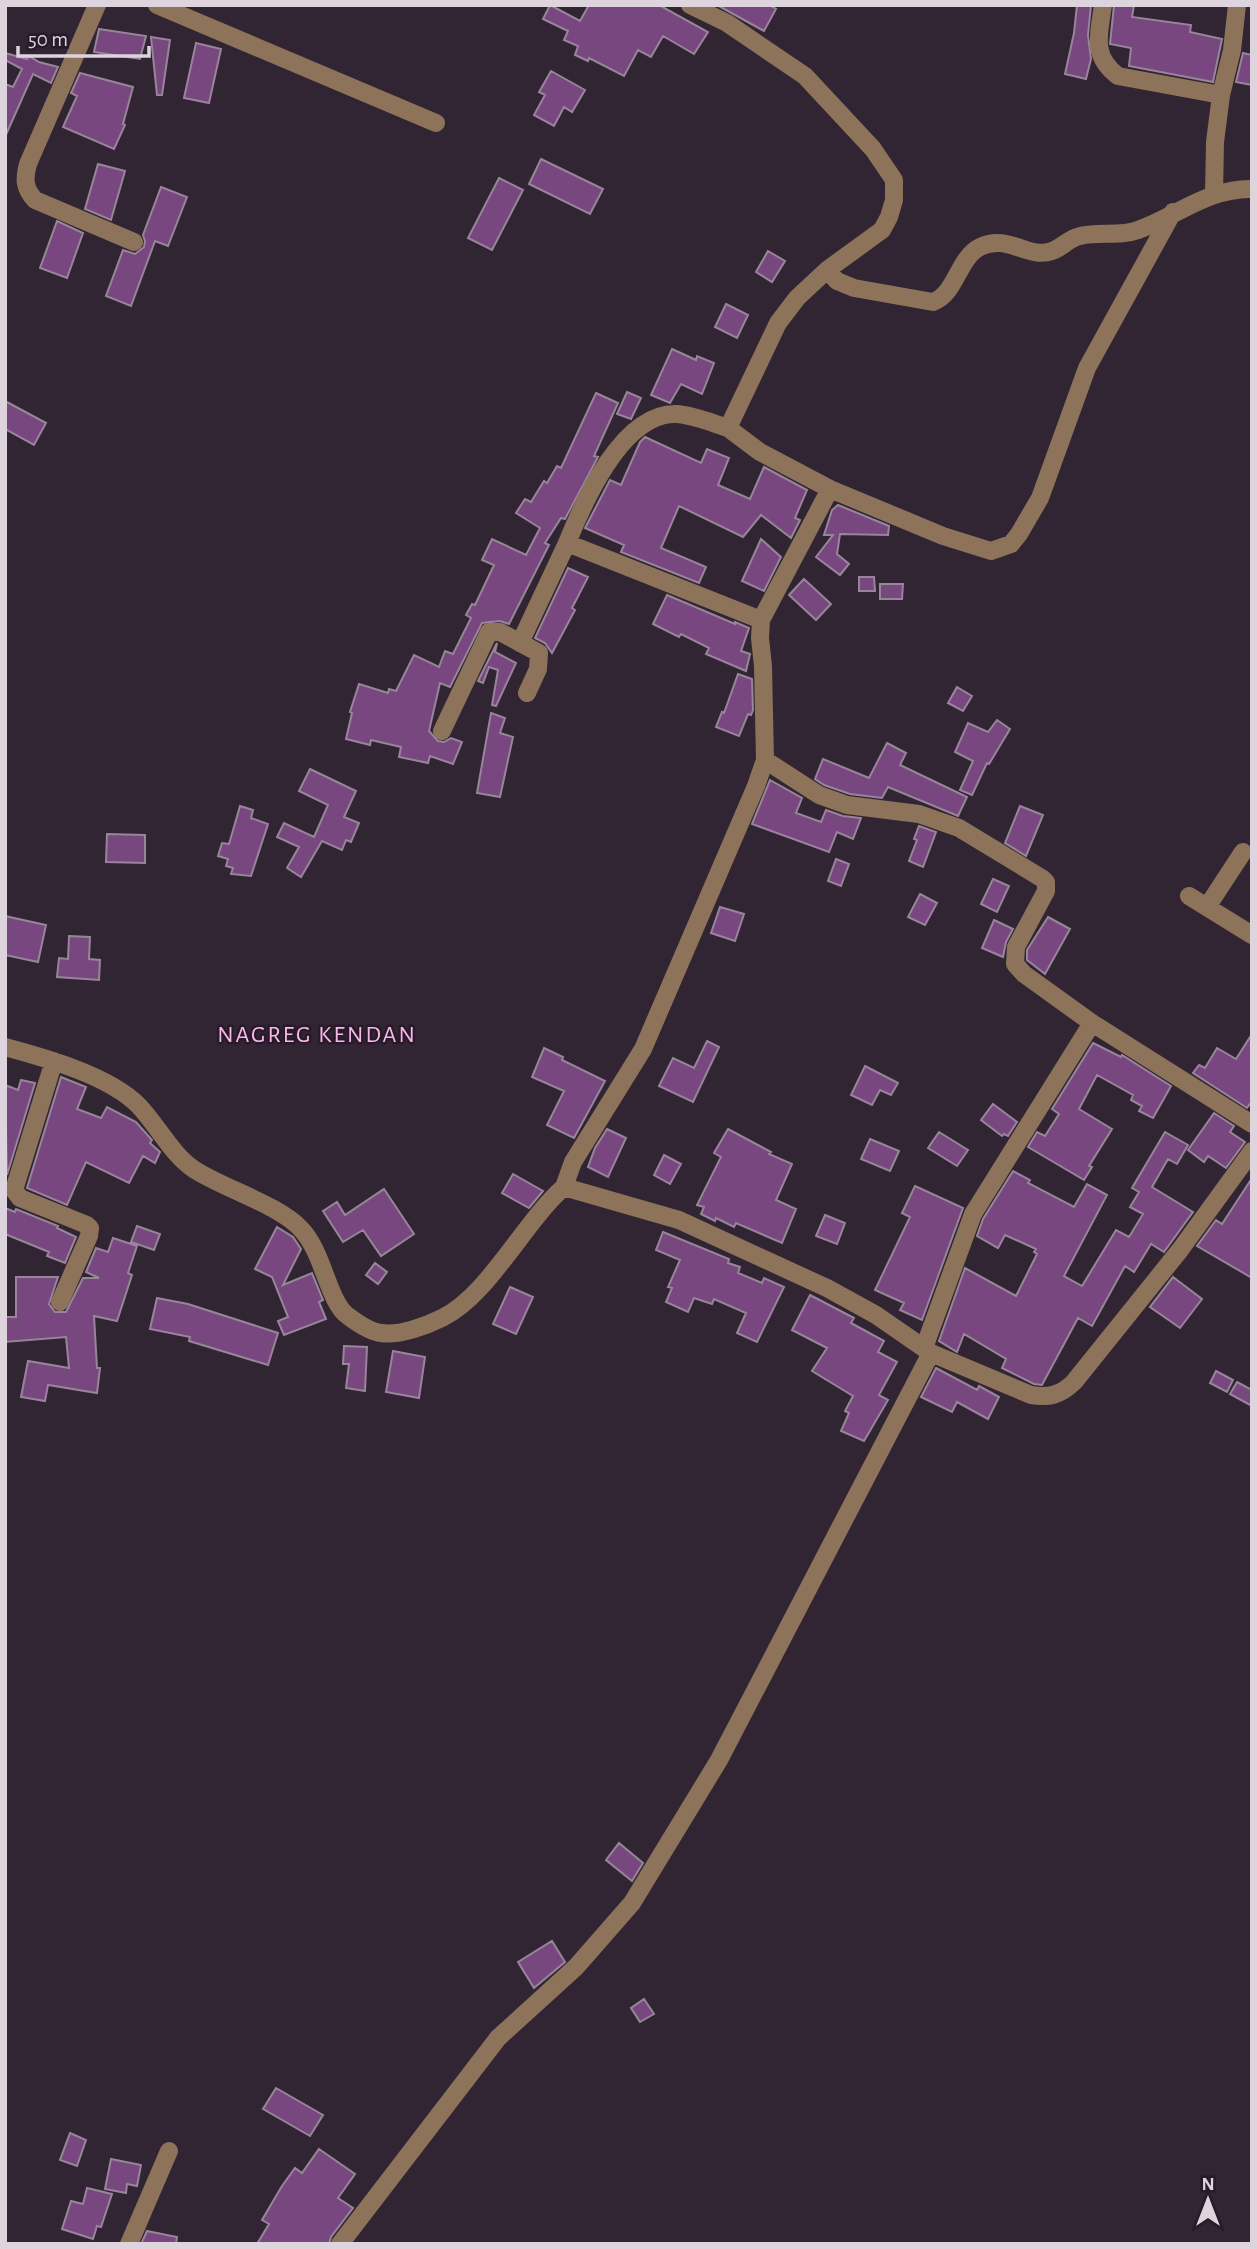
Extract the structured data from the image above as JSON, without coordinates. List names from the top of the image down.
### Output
{
  "districts": ["NAGREG KENDAN"],
  "scale_bar": "50 m",
  "north": "top"
}
